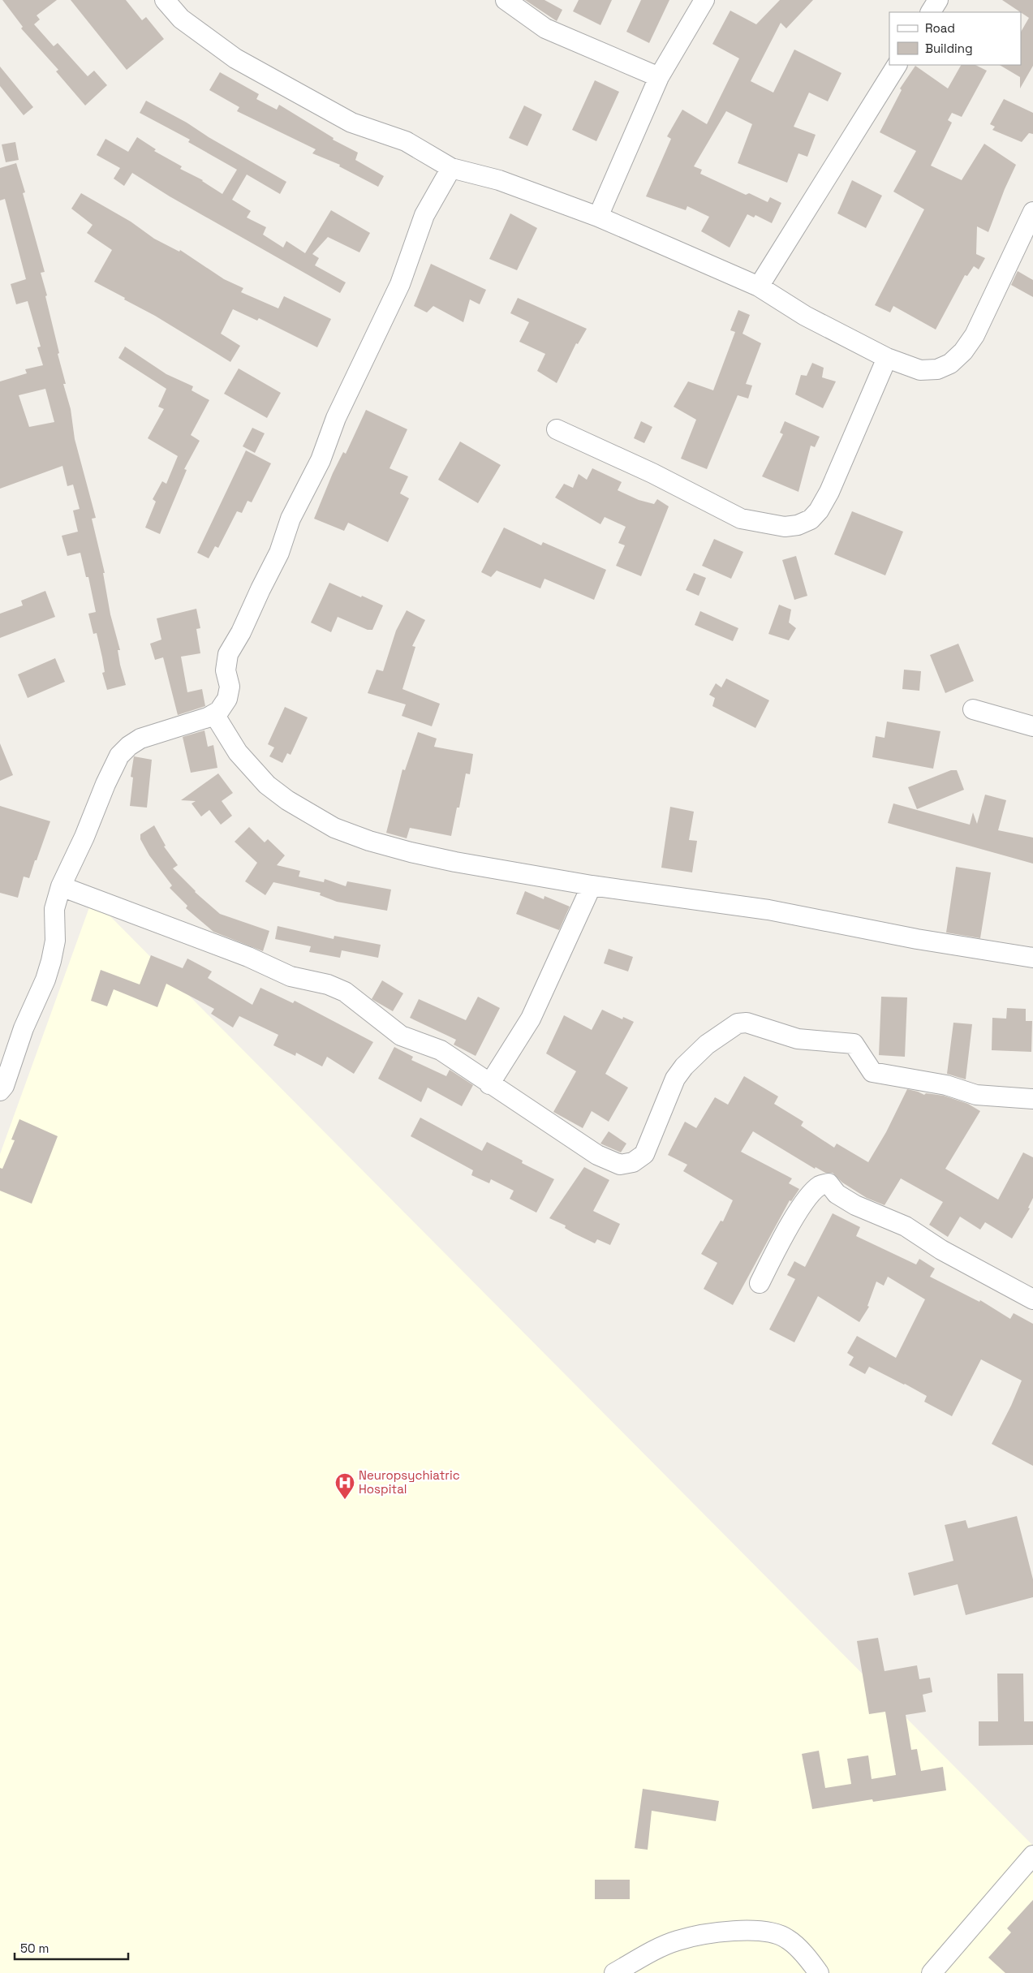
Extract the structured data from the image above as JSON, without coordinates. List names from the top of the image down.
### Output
{
  "places": {
    "hospital": ["Neuropsychiatric Hospital"]
  },
  "legend": ["Road", "Building"],
  "scale_bar": "50 m"
}
